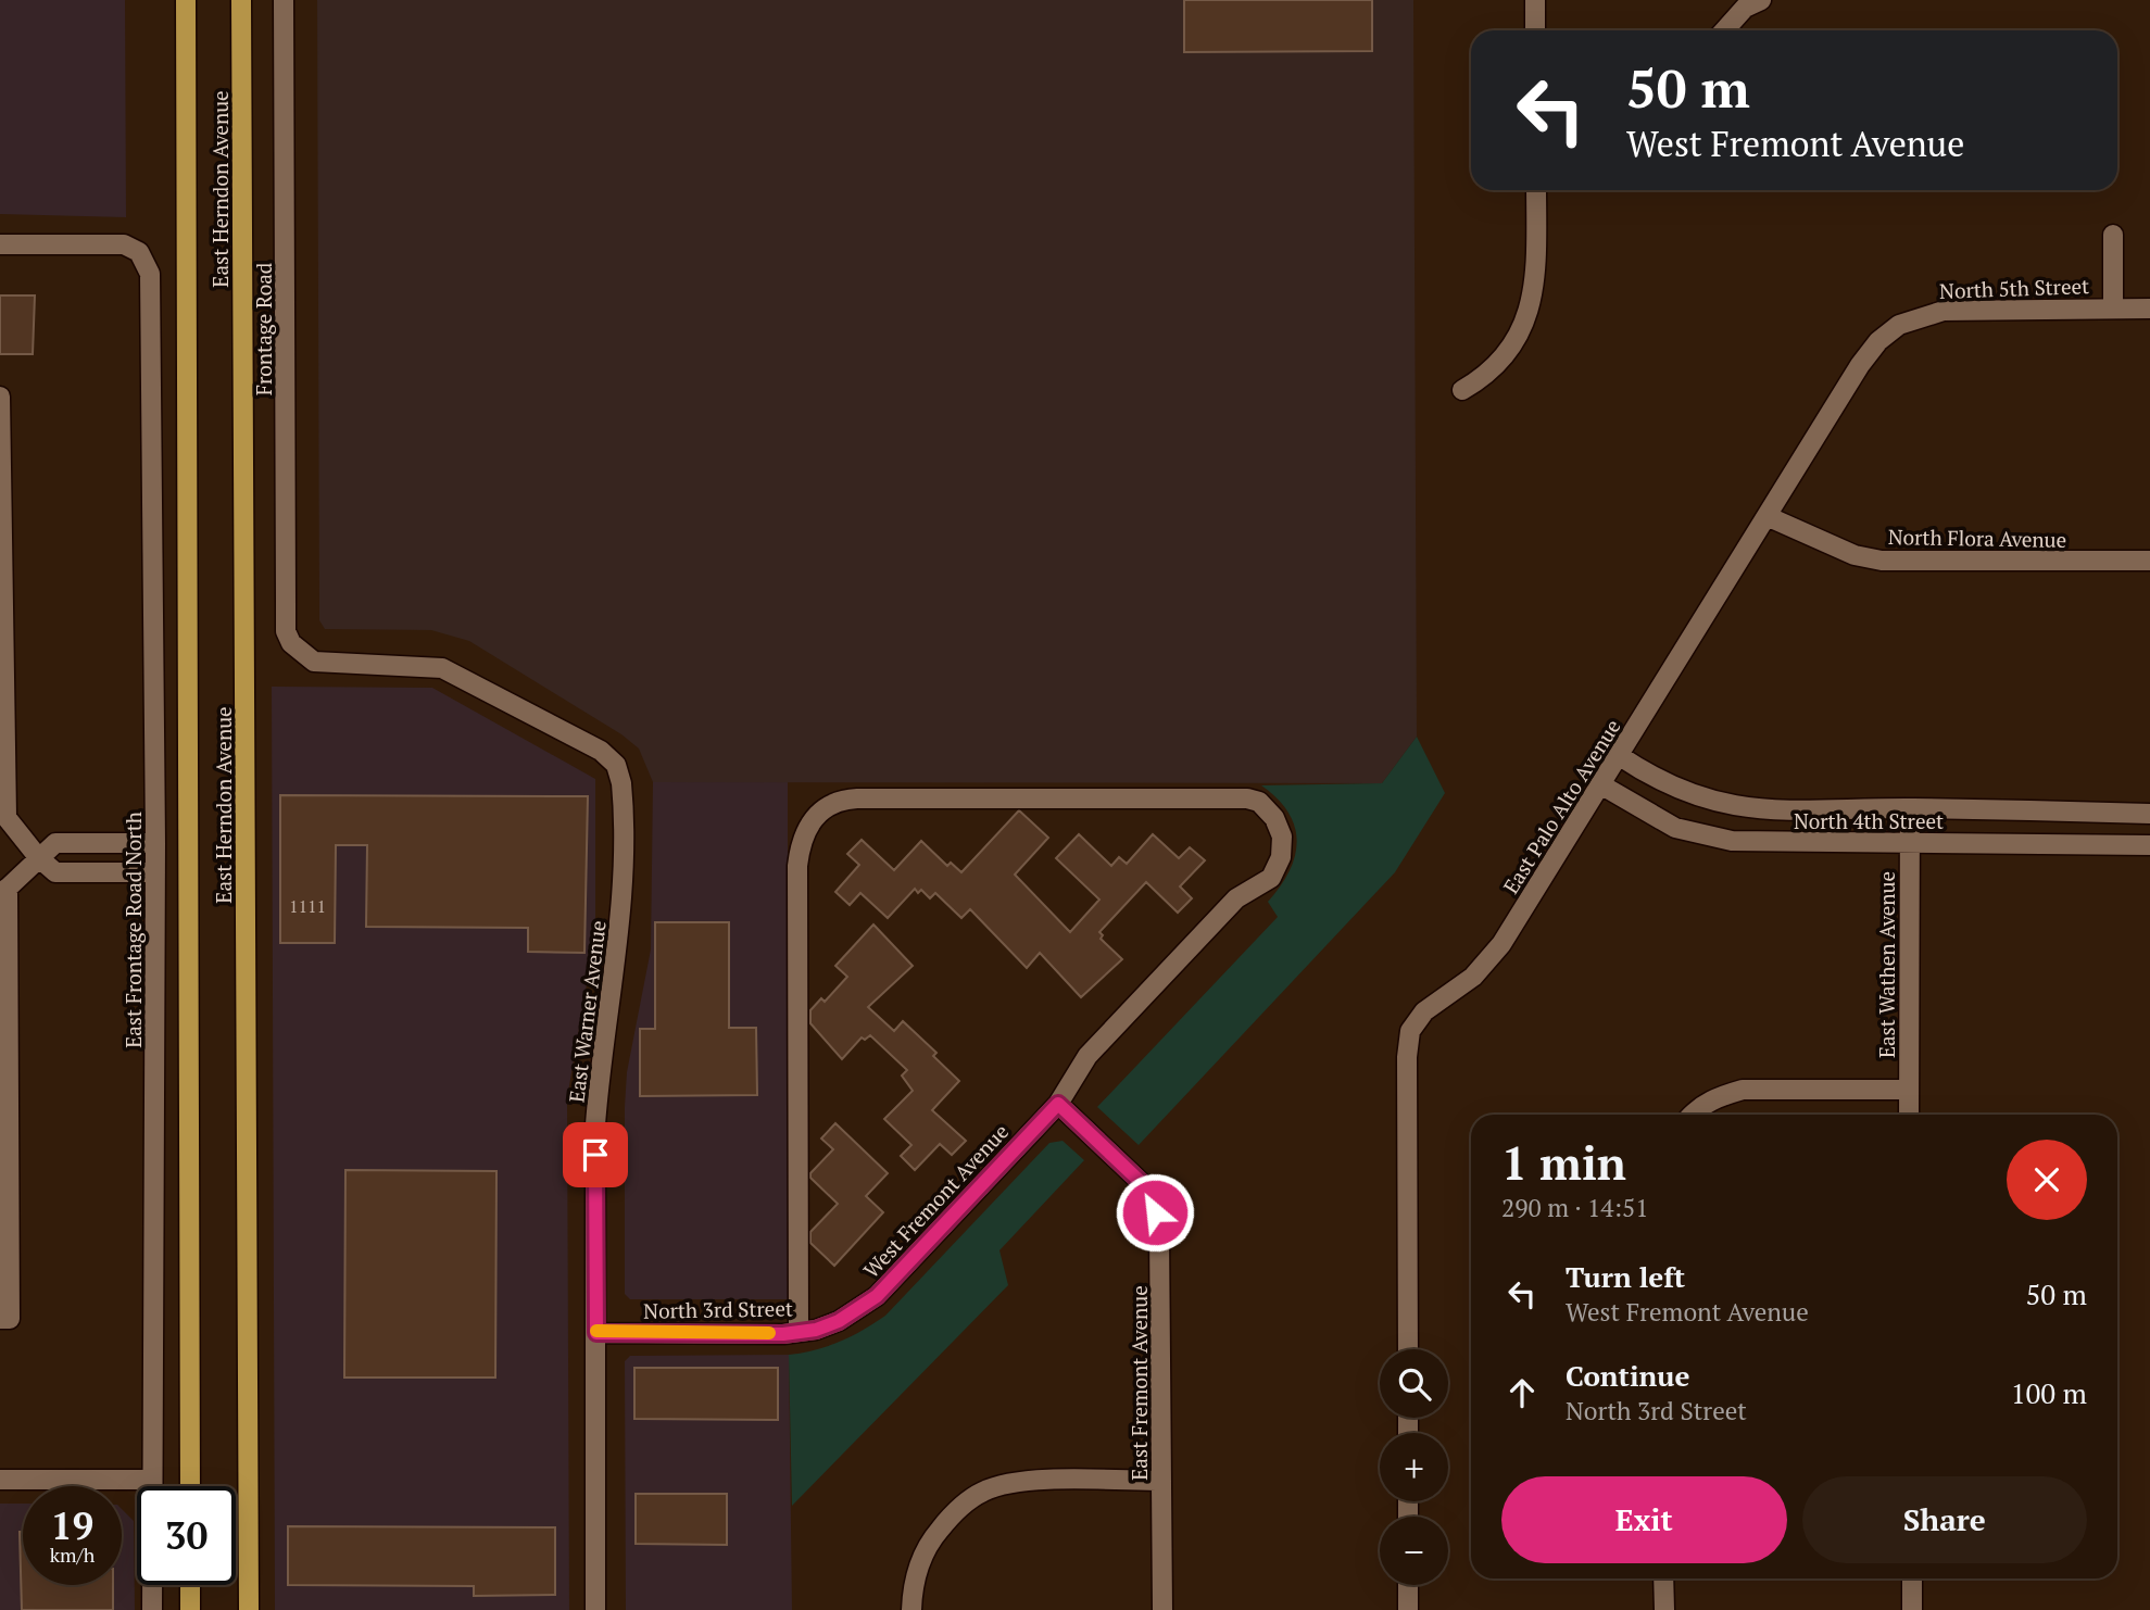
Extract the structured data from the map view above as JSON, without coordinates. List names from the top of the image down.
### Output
{
  "streets": {
    "main road": ["East Herndon Avenue"],
    "street": [
      "North 5th Street",
      "Frontage Road",
      "North Flora Avenue",
      "East Palo Alto Avenue",
      "North 4th Street",
      "East Frontage Road North",
      "East Wathen Avenue",
      "East Warner Avenue",
      "West Fremont Avenue",
      "North 3rd Street",
      "East Fremont Avenue"
    ]
  },
  "crossings": [
    ["North 5th Street", "East Palo Alto Avenue"],
    ["Frontage Road", "East Warner Avenue"],
    ["North Flora Avenue", "East Palo Alto Avenue"],
    ["East Palo Alto Avenue", "North 4th Street"],
    ["North 4th Street", "East Wathen Avenue"],
    ["East Warner Avenue", "North 3rd Street"],
    ["West Fremont Avenue", "North 3rd Street"],
    ["West Fremont Avenue", "East Fremont Avenue"]
  ],
  "house_numbers": ["1111"],
  "page": {
    "turn": ["50 m", "West Fremont Avenue"],
    "heading": ["1 min", "290 m · 14:51"],
    "list": [
      {
        "name": "Turn left",
        "note": "West Fremont Avenue",
        "value": "50 m"
      },
      {
        "name": "Continue",
        "note": "North 3rd Street",
        "value": "100 m"
      }
    ],
    "map_buttons": ["+", "−"],
    "buttons": ["Exit", "Share"],
    "speed": "19 km/h",
    "limit": "30"
  }
}
